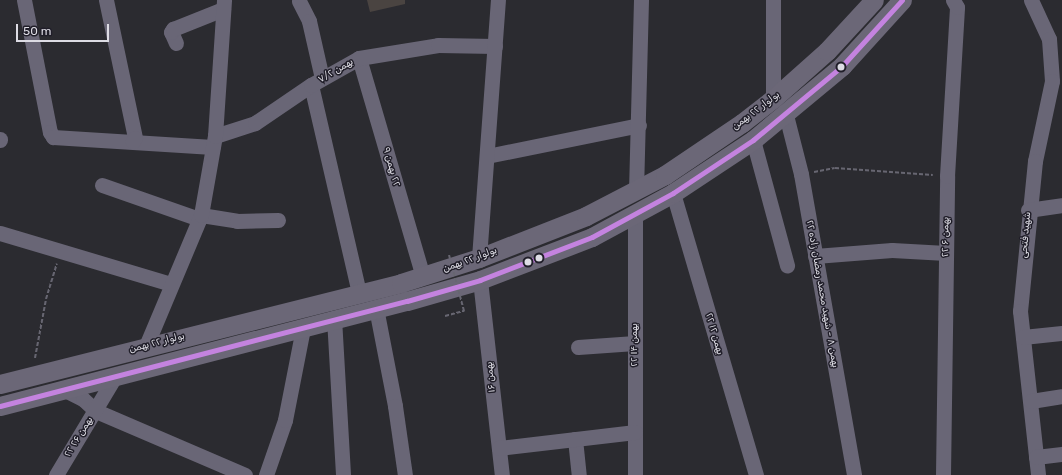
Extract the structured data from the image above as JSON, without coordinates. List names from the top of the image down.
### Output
{
  "streets": {
    "main road": ["بولوار ۲۲ بهمن"],
    "street": [
      "بهمن ۷/۲",
      "٢٢ بهمن ۹",
      "شهید فتحی",
      "۲۲ بهمن ۶",
      "۲۲ بهمن ۸ - شهید محمد رمضان زاده",
      "۲۲ بهمن ۱۲",
      "۲۲ بهمن ۱۴",
      "بهمن ۱۶",
      "۲۲ بهمن ۲۶"
    ]
  },
  "crossings": [
    ["بهمن ۷/۲", "٢٢ بهمن ۹"],
    ["بولوار ۲۲ بهمن", "٢٢ بهمن ۹"],
    ["بولوار ۲۲ بهمن", "۲۲ بهمن ۸ - شهید محمد رمضان زاده"],
    ["بولوار ۲۲ بهمن", "۲۲ بهمن ۱۲"],
    ["بولوار ۲۲ بهمن", "۲۲ بهمن ۱۴"],
    ["بولوار ۲۲ بهمن", "بهمن ۱۶"],
    ["بولوار ۲۲ بهمن", "۲۲ بهمن ۲۶"]
  ],
  "scale_bar": "50 m"
}
